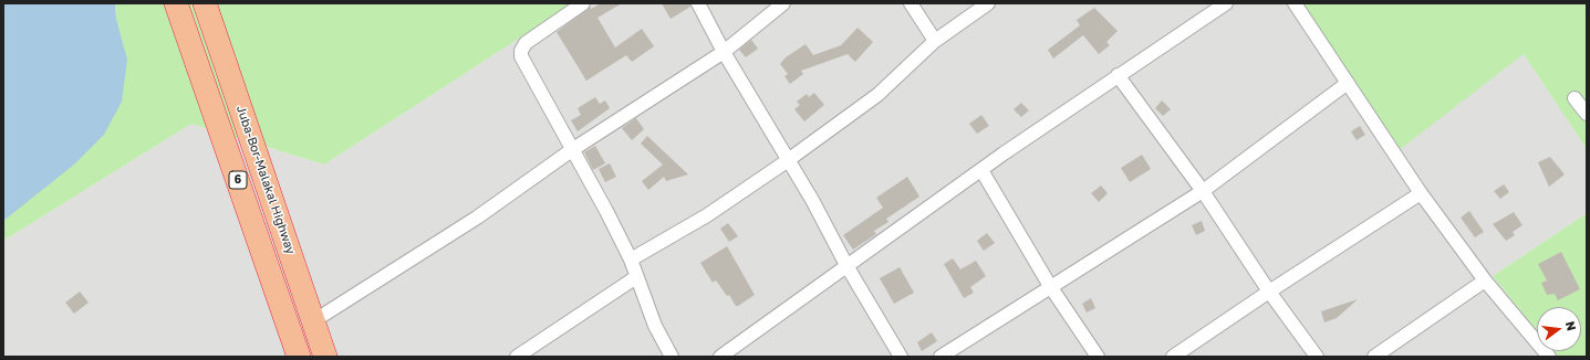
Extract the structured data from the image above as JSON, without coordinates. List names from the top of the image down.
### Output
{
  "streets": {
    "highway": ["6", "Juba-Bor-Malakal Highway"]
  },
  "north": "right"
}
